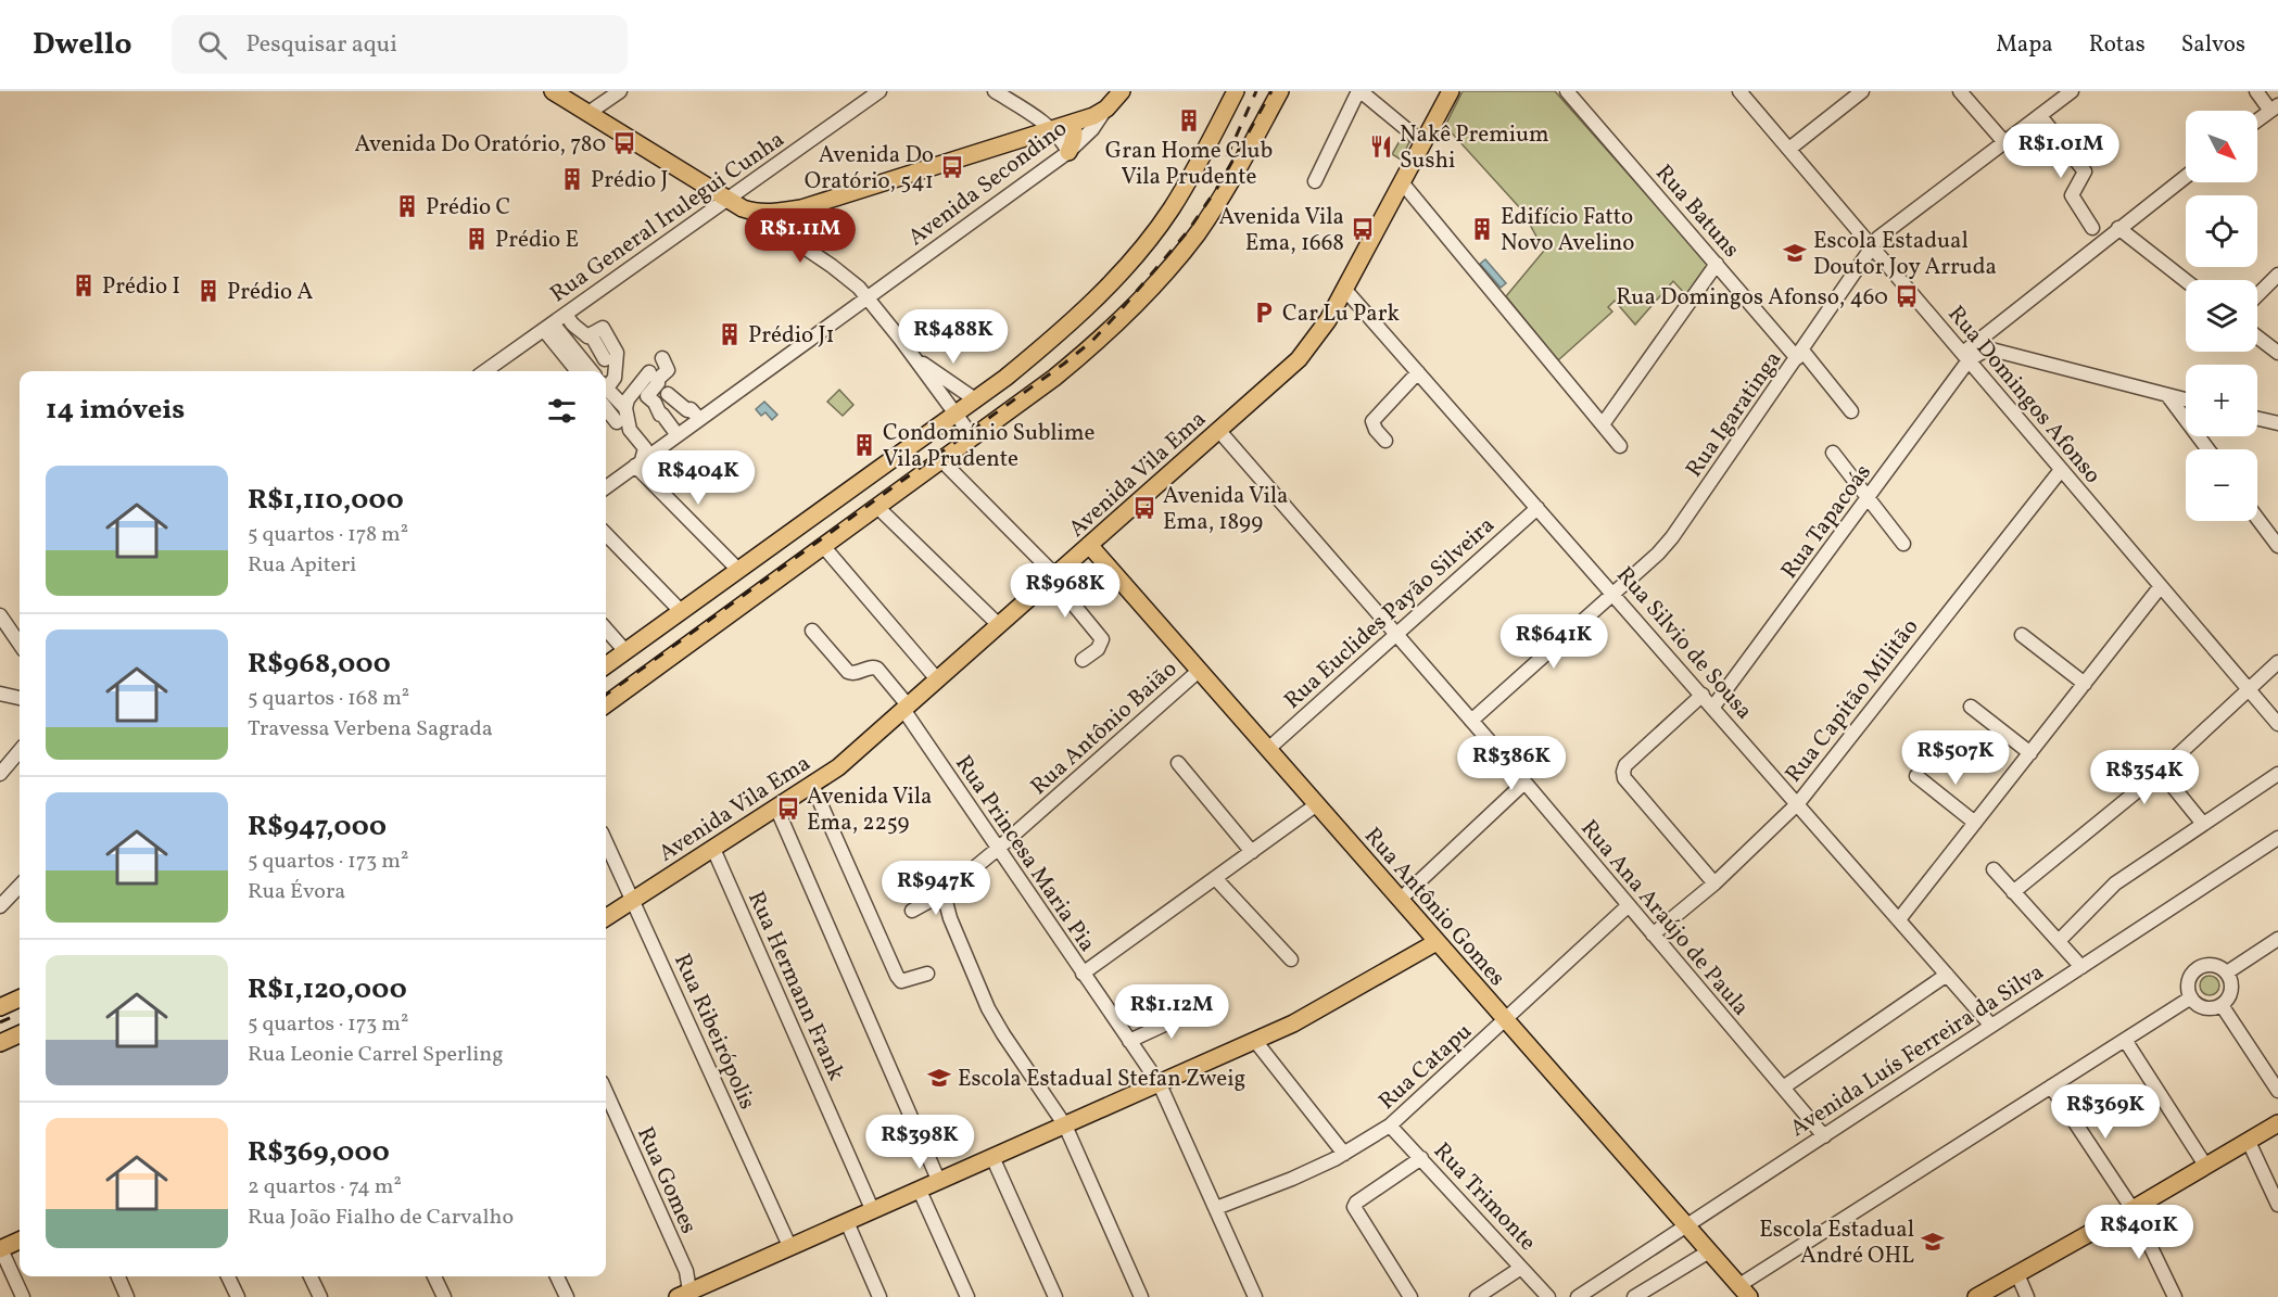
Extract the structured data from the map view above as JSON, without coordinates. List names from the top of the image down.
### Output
{
  "streets": {
    "main road": ["Avenida Vila Ema", "Rua Antônio Gomes"],
    "street": [
      "Avenida Secondino",
      "Rua Batuns",
      "Rua General Irulegui Cunha",
      "Rua Domingos Afonso",
      "Rua Igaratinga",
      "Rua Tapacoás",
      "Rua Euclides Payão Silveira",
      "Rua Silvio de Sousa",
      "Rua Capitão Militão",
      "Rua Antônio Baião",
      "Rua Princesa Maria Pia",
      "Rua Ana Araújo de Paula",
      "Rua Hermann Frank",
      "Rua Ribeirópolis",
      "Avenida Luís Ferreira da Silva",
      "Rua Catapu",
      "Rua Gomes",
      "Rua Trimonte"
    ]
  },
  "crossings": [
    ["Rua Batuns", "Rua Igaratinga"],
    ["Rua Domingos Afonso", "Rua Igaratinga"],
    ["Rua Domingos Afonso", "Rua Tapacoás"],
    ["Rua Domingos Afonso", "Rua Capitão Militão"],
    ["Rua Igaratinga", "Rua Silvio de Sousa"],
    ["Rua Igaratinga", "Rua Ana Araújo de Paula"],
    ["Avenida Vila Ema", "Rua Silvio de Sousa"],
    ["Avenida Vila Ema", "Rua Princesa Maria Pia"],
    ["Avenida Vila Ema", "Rua Antônio Gomes"],
    ["Avenida Vila Ema", "Rua Ana Araújo de Paula"],
    ["Avenida Vila Ema", "Rua Hermann Frank"],
    ["Avenida Vila Ema", "Rua Ribeirópolis"],
    ["Rua Tapacoás", "Rua Silvio de Sousa"],
    ["Rua Euclides Payão Silveira", "Rua Silvio de Sousa"],
    ["Rua Euclides Payão Silveira", "Rua Antônio Gomes"],
    ["Rua Euclides Payão Silveira", "Rua Ana Araújo de Paula"],
    ["Rua Silvio de Sousa", "Rua Capitão Militão"],
    ["Rua Silvio de Sousa", "Avenida Luís Ferreira da Silva"],
    ["Rua Capitão Militão", "Rua Ana Araújo de Paula"],
    ["Rua Antônio Baião", "Rua Princesa Maria Pia"],
    ["Rua Antônio Baião", "Rua Antônio Gomes"],
    ["Rua Princesa Maria Pia", "Rua Catapu"],
    ["Rua Antônio Gomes", "Avenida Luís Ferreira da Silva"],
    ["Rua Antônio Gomes", "Rua Catapu"],
    ["Rua Ana Araújo de Paula", "Avenida Luís Ferreira da Silva"],
    ["Rua Ana Araújo de Paula", "Rua Catapu"],
    ["Rua Catapu", "Rua Trimonte"]
  ],
  "places": {
    "building": [
      "Gran Home Club Vila Prudente",
      "Prédio J",
      "Prédio C",
      "Edifício Fatto Novo Avelino",
      "Prédio E",
      "Prédio I",
      "Prédio A",
      "Prédio J1",
      "Condomínio Sublime Vila Prudente"
    ],
    "bus stop": [
      "Avenida Do Oratório, 780",
      "Avenida Do Oratório, 541",
      "Avenida Vila Ema, 1668",
      "Rua Domingos Afonso, 460",
      "Avenida Vila Ema, 1899",
      "Avenida Vila Ema, 2259"
    ],
    "restaurant": ["Nakê Premium Sushi"],
    "school or university": ["Escola Estadual Doutor Joy Arruda", "Escola Estadual Stefan Zweig", "Escola Estadual André OHL"],
    "parking": ["Car Lu Park"]
  },
  "north": "bottom right",
  "page": {
    "header": "Dwello",
    "search": "Pesquisar aqui",
    "nav": ["Mapa", "Rotas", "Salvos"],
    "map_buttons": ["+", "−"],
    "price": [
      "R$1.01M",
      "R$1.11M",
      "R$488K",
      "R$404K",
      "R$968K",
      "R$641K",
      "R$507K",
      "R$386K",
      "R$354K",
      "R$947K",
      "R$1.12M",
      "R$369K",
      "R$398K",
      "R$401K"
    ],
    "heading": "14 imóveis",
    "list": [
      {
        "name": "R$1,110,000",
        "note": "5 quartos · 178 m² · Rua Apiteri"
      },
      {
        "name": "R$968,000",
        "note": "5 quartos · 168 m² · Travessa Verbena Sagrada"
      },
      {
        "name": "R$947,000",
        "note": "5 quartos · 173 m² · Rua Évora"
      },
      {
        "name": "R$1,120,000",
        "note": "5 quartos · 173 m² · Rua Leonie Carrel Sperling"
      },
      {
        "name": "R$369,000",
        "note": "2 quartos · 74 m² · Rua João Fialho de Carvalho"
      }
    ]
  }
}
